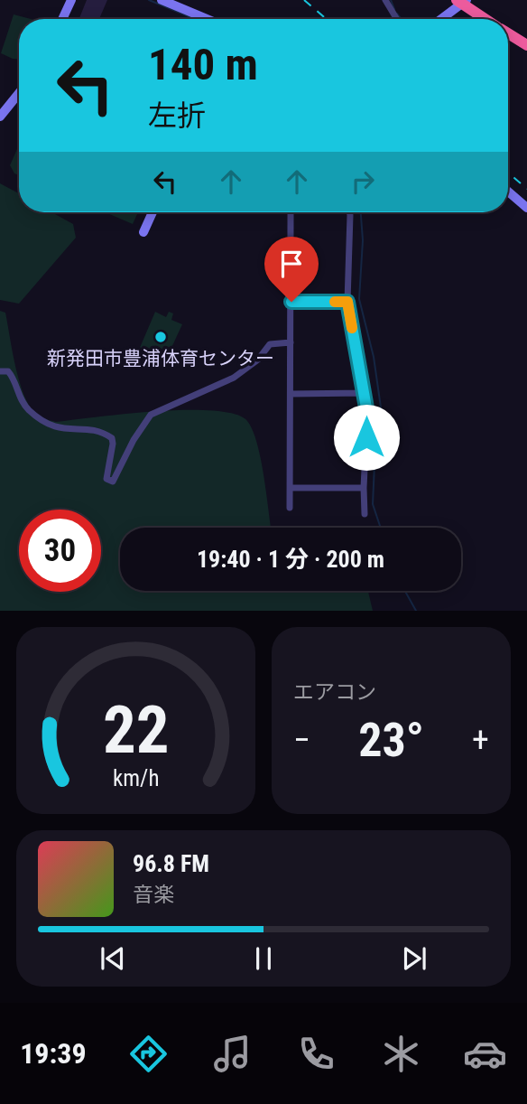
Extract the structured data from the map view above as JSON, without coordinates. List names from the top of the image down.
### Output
{
  "places": ["新発田市豊浦体育センター"],
  "page": {
    "turn": ["140 m", "左折"],
    "limit": "30",
    "trip": "19:40 · 1 分 · 200 m",
    "tile": "エアコン",
    "heat": ["−", "23°", "+"],
    "song": ["96.8 FM", "音楽"],
    "tabs": "19:39",
    "gauge": ["22", "km/h"]
  }
}
